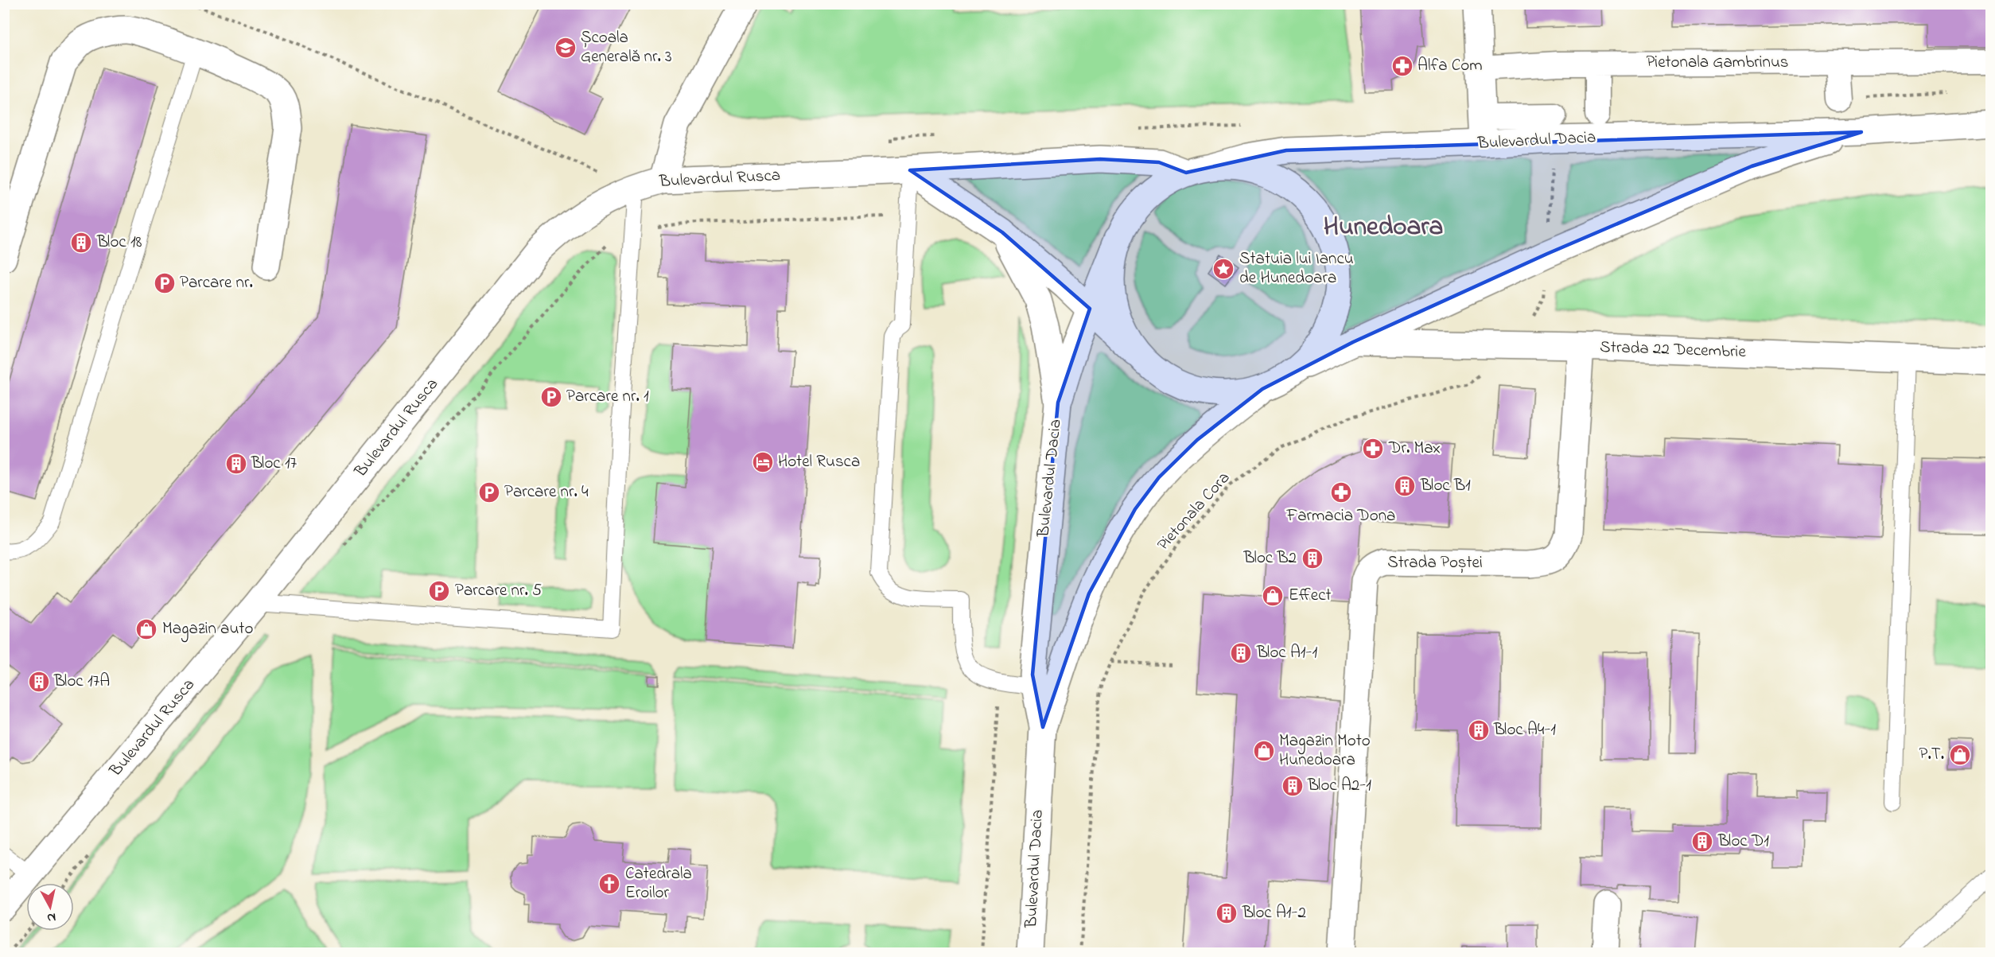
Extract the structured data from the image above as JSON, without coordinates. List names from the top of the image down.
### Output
{
  "streets": {
    "street": [
      "Pietonala Gambrinus",
      "Bulevardul Dacia",
      "Bulevardul Rusca",
      "Strada 22 Decembrie",
      "Strada Poștei"
    ],
    "path": ["Pietonala Cora"]
  },
  "crossings": [
    ["Bulevardul Dacia", "Strada 22 Decembrie"],
    ["Strada 22 Decembrie", "Strada Poștei"]
  ],
  "districts": ["Hunedoara"],
  "places": {
    "school or university": ["Școala Generală nr. 3"],
    "pharmacy": ["Alfa Com", "Dr. Max", "Farmacia Dona"],
    "building": [
      "Bloc 18",
      "Bloc 17",
      "Bloc B1",
      "Bloc B2",
      "Bloc A1-1",
      "Bloc 17A",
      "Bloc A4-1",
      "Bloc A2-1",
      "Bloc D1",
      "Bloc A1-2"
    ],
    "place": ["Statuia lui Iancu de Hunedoara"],
    "parking": [
      "Parcare nr.",
      "Parcare nr. 1",
      "Parcare nr. 4",
      "Parcare nr. 5"
    ],
    "hotel": ["Hotel Rusca"],
    "shop": [
      "Effect",
      "Magazin auto",
      "Magazin Moto Hunedoara",
      "P.T."
    ],
    "church": ["Catedrala Eroilor"]
  },
  "north": "bottom"
}
